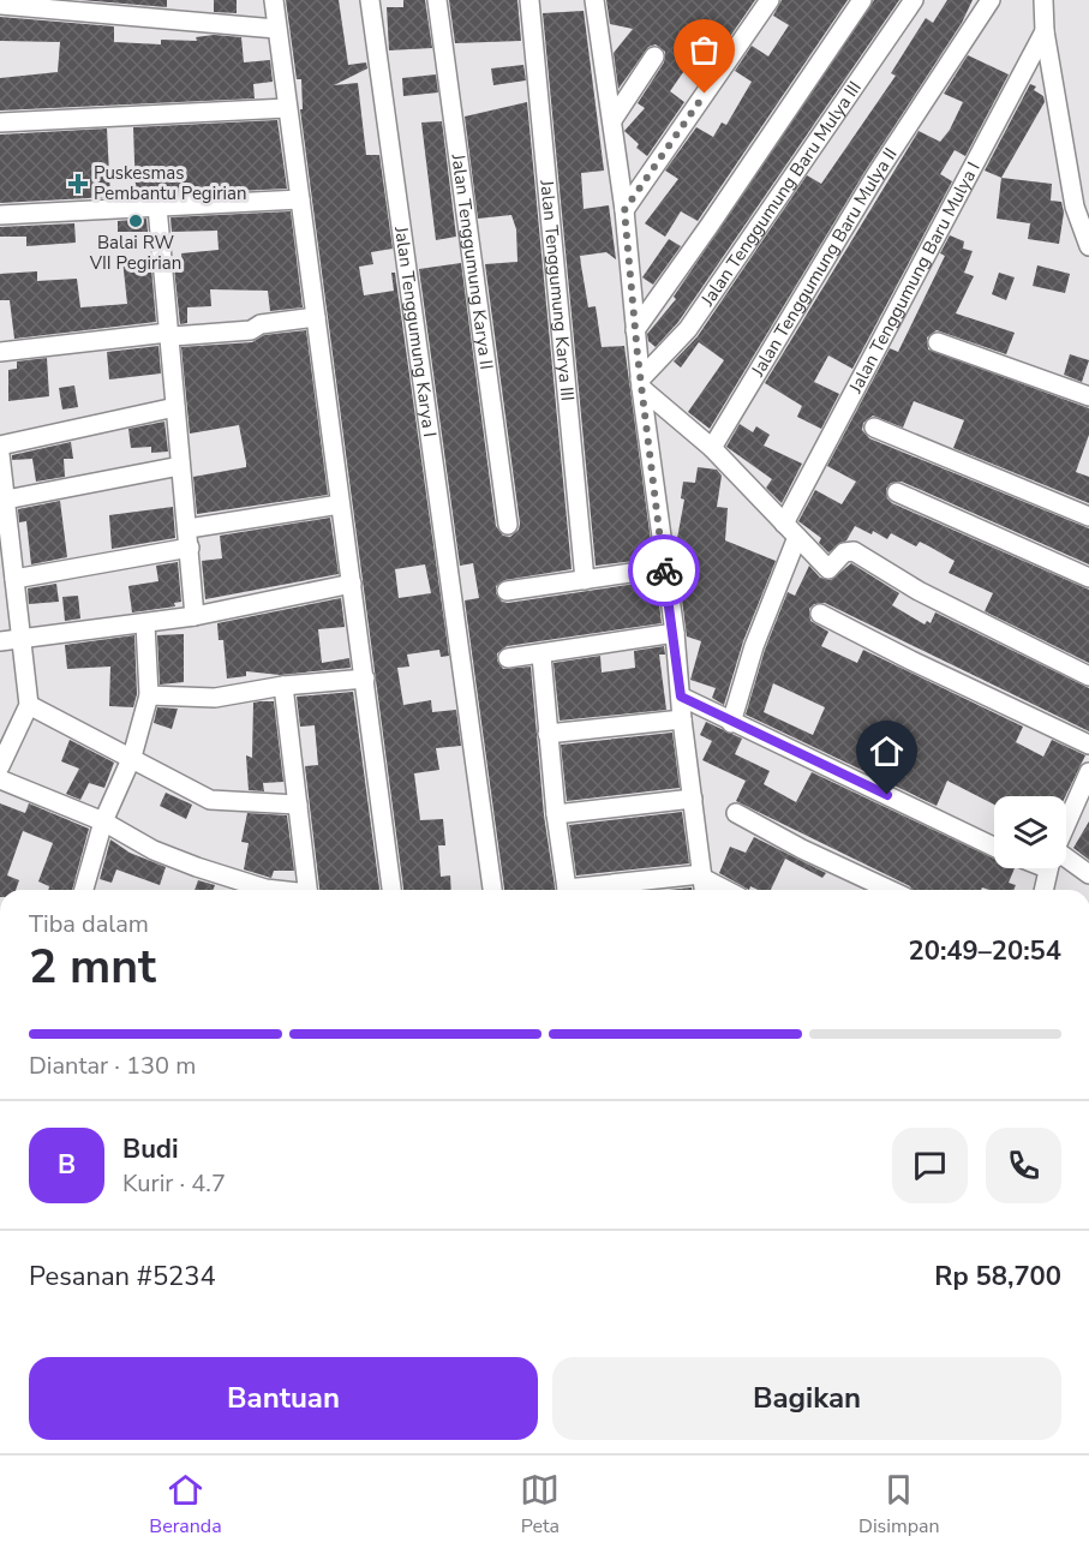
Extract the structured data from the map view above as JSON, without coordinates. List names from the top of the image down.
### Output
{
  "streets": {
    "street": [
      "Jalan Tenggumung Baru Mulya III",
      "Jalan Tenggumung Karya II",
      "Jalan Tenggumung Baru Mulya II",
      "Jalan Tenggumung Baru Mulya I",
      "Jalan Tenggumung Karya III",
      "Jalan Tenggumung Karya I"
    ]
  },
  "places": {
    "health": ["Puskesmas Pembantu Pegirian"],
    "other": ["Balai RW VII Pegirian"]
  },
  "page": {
    "heading": ["2 mnt", "Tiba dalam", "20:49–20:54"],
    "panel": [
      "Budi",
      "Kurir · 4.7",
      "Pesanan #5234",
      "Rp 58,700"
    ],
    "bar": "Diantar · 130 m",
    "round": "B",
    "buttons": ["Bantuan", "Bagikan"],
    "tabs": ["Beranda", "Peta", "Disimpan"]
  }
}
